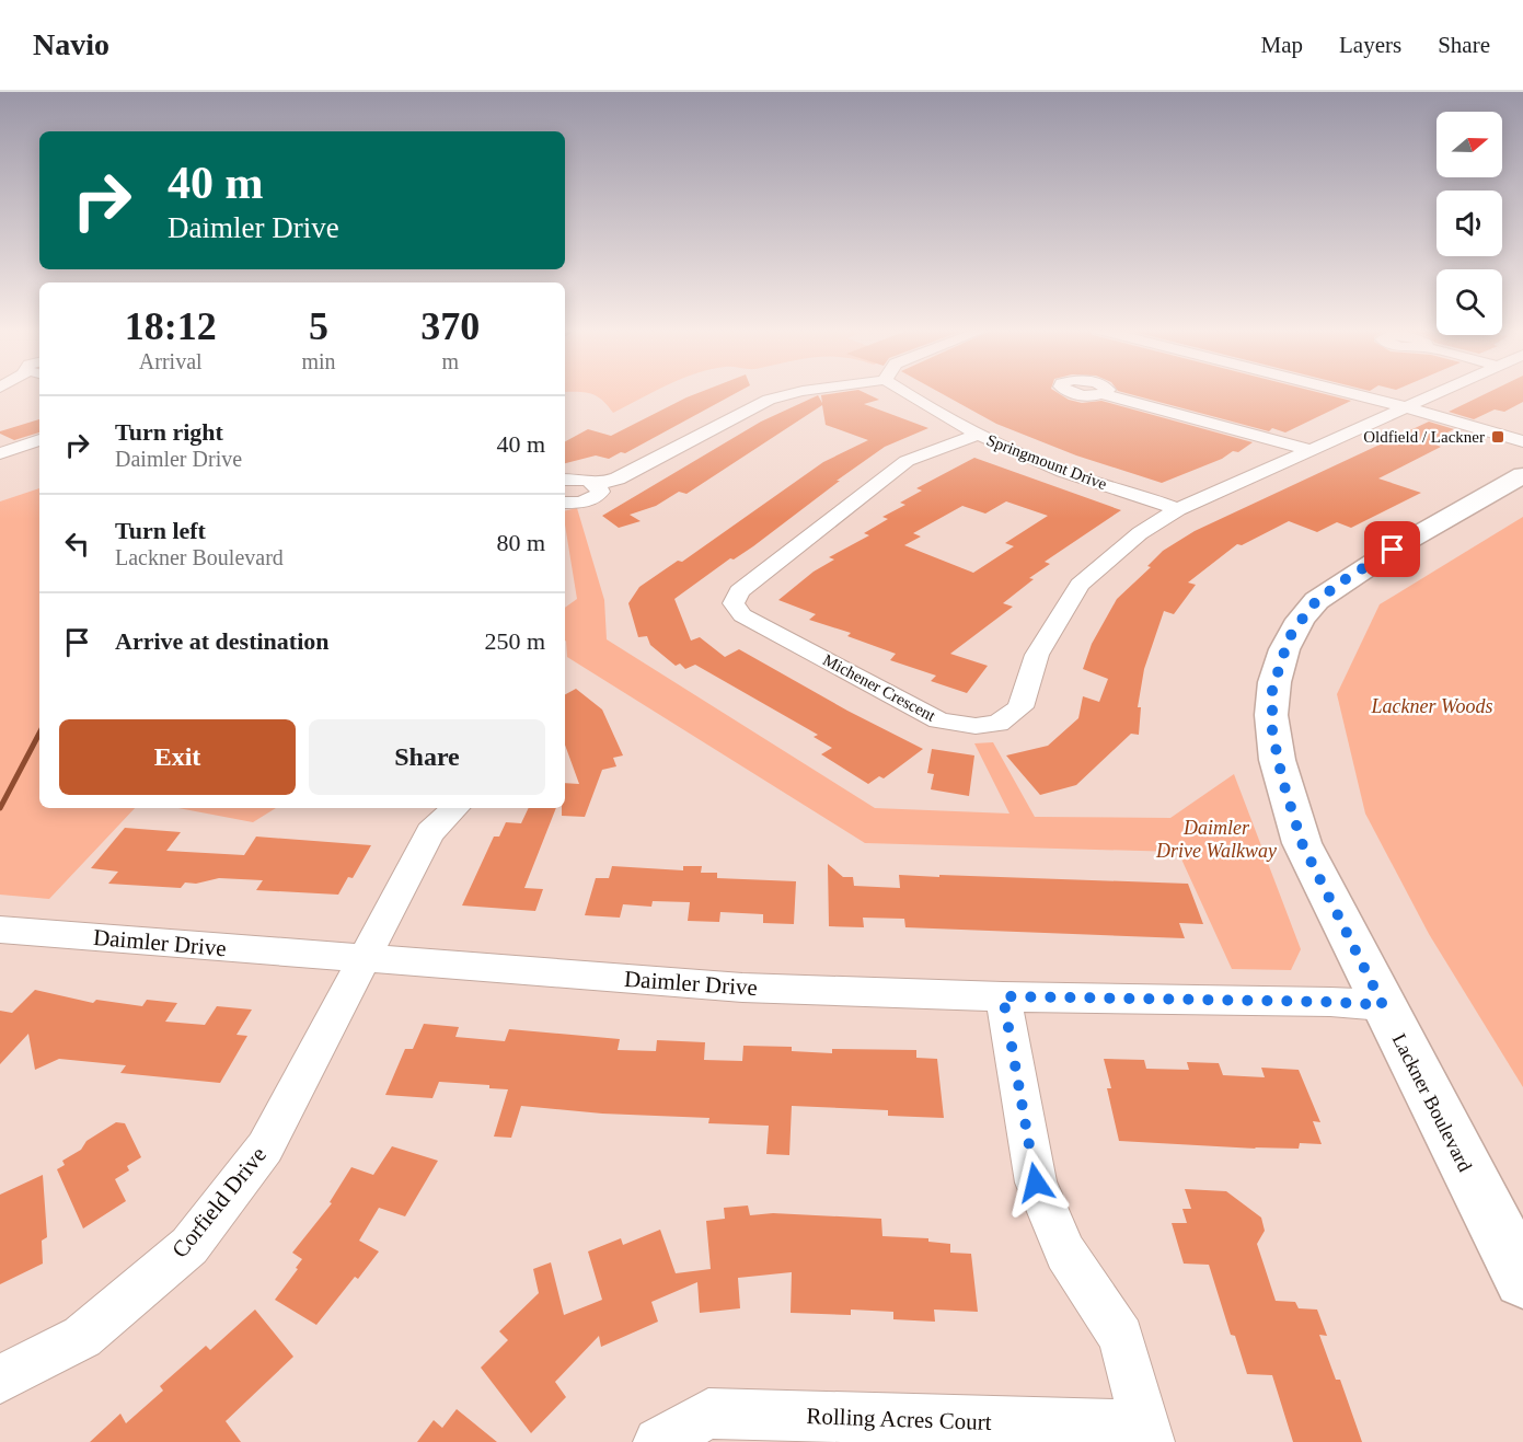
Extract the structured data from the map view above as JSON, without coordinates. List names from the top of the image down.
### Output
{
  "streets": {
    "main road": ["Lackner Boulevard"],
    "street": [
      "Springmount Drive",
      "Michener Crescent",
      "Daimler Drive",
      "Corfield Drive",
      "Rolling Acres Court"
    ]
  },
  "crossings": [
    ["Springmount Drive", "Michener Crescent"],
    ["Daimler Drive", "Lackner Boulevard"],
    ["Daimler Drive", "Corfield Drive"]
  ],
  "parks": ["Lackner Woods", "Daimler Drive Walkway"],
  "places": {
    "transit": ["Oldfield / Lackner"]
  },
  "north": "right",
  "page": {
    "header": "Navio",
    "nav": ["Map", "Layers", "Share"],
    "turn": ["40 m", "Daimler Drive"],
    "eta": [
      "18:12",
      "Arrival",
      "5",
      "min",
      "370",
      "m"
    ],
    "list": [
      {
        "name": "Turn right",
        "note": "Daimler Drive",
        "value": "40 m"
      },
      {
        "name": "Turn left",
        "note": "Lackner Boulevard",
        "value": "80 m"
      },
      {
        "name": "Arrive at destination",
        "value": "250 m"
      }
    ],
    "buttons": ["Exit", "Share"]
  }
}
